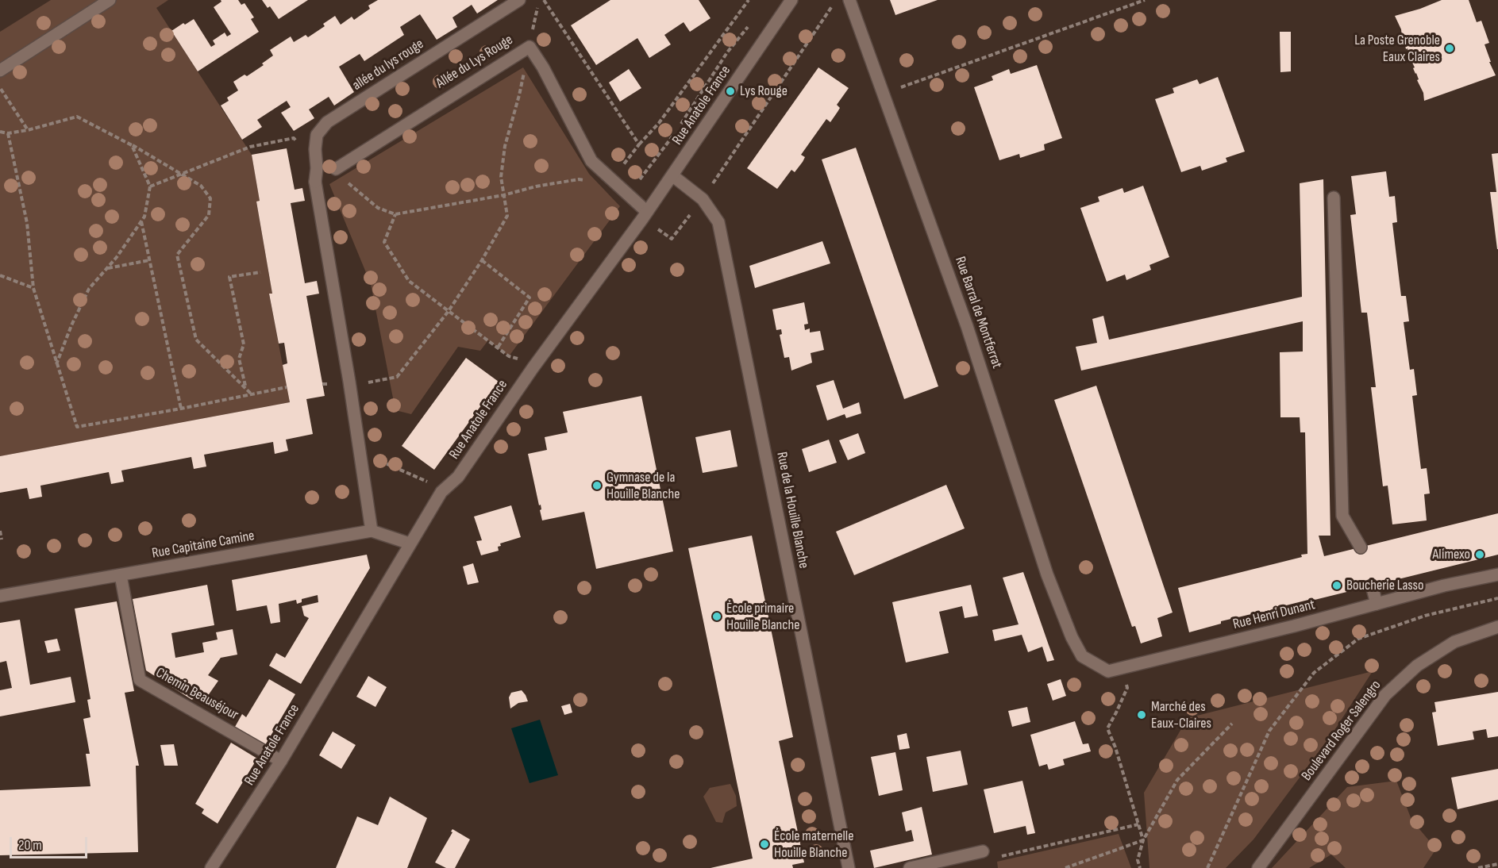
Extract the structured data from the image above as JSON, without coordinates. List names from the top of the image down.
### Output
{
  "streets": {
    "street": [
      "Allée du Lys Rouge",
      "allée du lys rouge",
      "Rue Anatole France",
      "Rue Barral de Montferrat",
      "Rue de la Houille Blanche",
      "Rue Capitaine Camine",
      "Rue Henri Dunant",
      "Chemin Beauséjour",
      "Boulevard Roger Salengro"
    ]
  },
  "crossings": [
    ["Allée du Lys Rouge", "Rue Anatole France"],
    ["allée du lys rouge", "Rue Capitaine Camine"],
    ["Rue Anatole France", "Rue de la Houille Blanche"],
    ["Rue Anatole France", "Rue Capitaine Camine"],
    ["Rue Anatole France", "Chemin Beauséjour"],
    ["Rue Barral de Montferrat", "Rue Henri Dunant"],
    ["Rue Capitaine Camine", "Chemin Beauséjour"]
  ],
  "places": [
    "La Poste Grenoble Eaux Claires",
    "Lys Rouge",
    "Gymnase de la Houille Blanche",
    "Alimexo",
    "Boucherie Lasso",
    "École primaire Houille Blanche",
    "Marché des Eaux-Claires",
    "École maternelle Houille Blanche"
  ],
  "scale_bar": "20 m"
}
